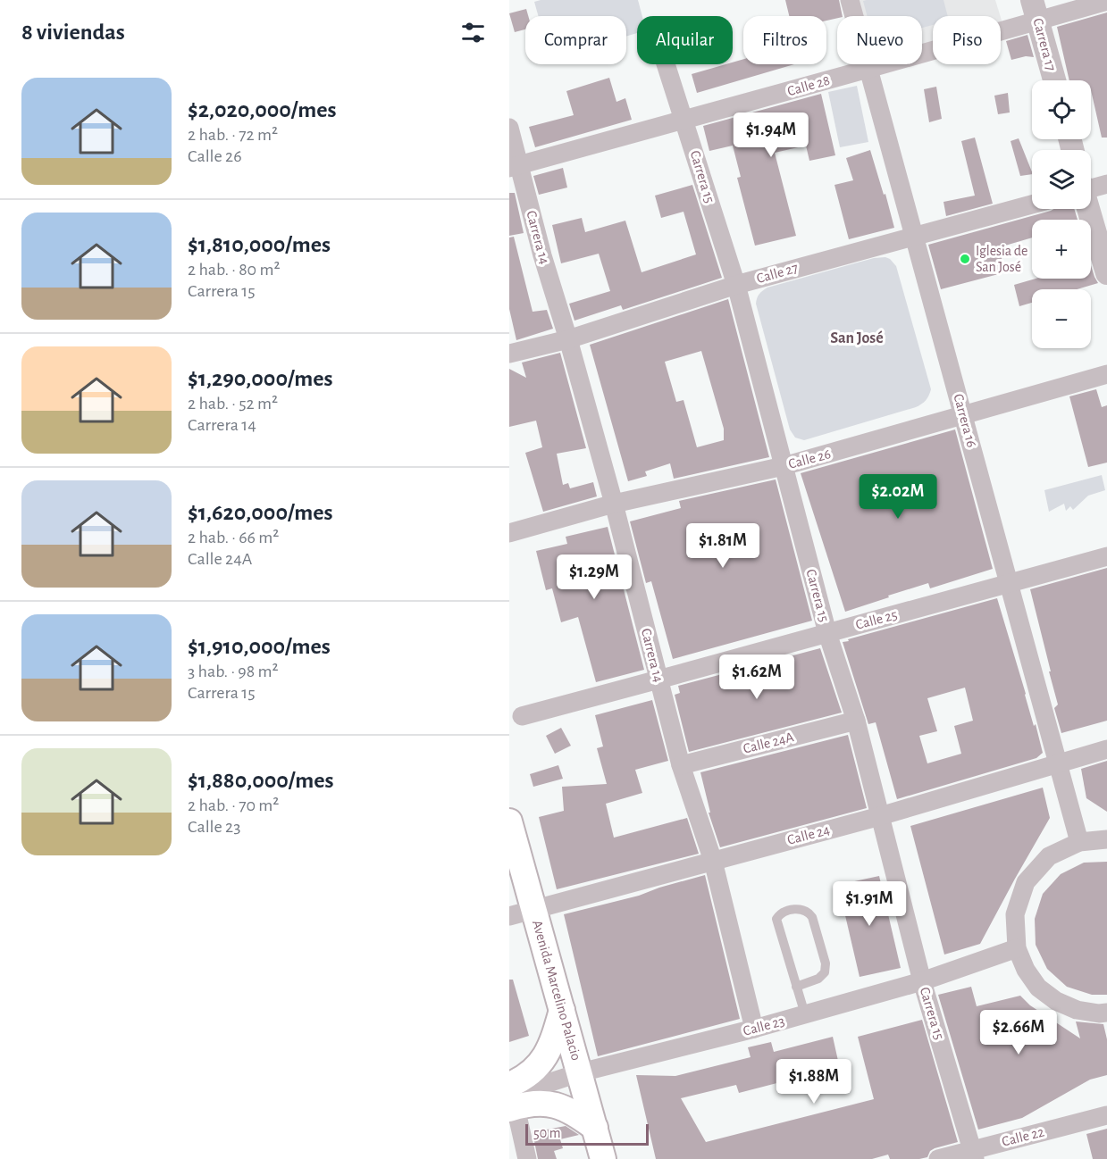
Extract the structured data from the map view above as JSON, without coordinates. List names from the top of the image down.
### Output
{
  "streets": {
    "main road": ["Avenida Marcelino Palacio"],
    "street": [
      "Carrera 17",
      "Calle 28",
      "Carrera 15",
      "Carrera 14",
      "Calle 27",
      "Carrera 16",
      "Calle 26",
      "Calle 25",
      "Calle 24A",
      "Calle 24",
      "Calle 23",
      "Calle 22"
    ]
  },
  "crossings": [
    ["Carrera 17", "Calle 28"],
    ["Calle 28", "Carrera 15"],
    ["Calle 28", "Carrera 14"],
    ["Calle 28", "Carrera 16"],
    ["Carrera 15", "Calle 27"],
    ["Carrera 15", "Calle 26"],
    ["Carrera 15", "Calle 25"],
    ["Carrera 15", "Calle 24A"],
    ["Carrera 15", "Calle 24"],
    ["Carrera 15", "Calle 23"],
    ["Carrera 15", "Calle 22"],
    ["Carrera 14", "Calle 27"],
    ["Carrera 14", "Calle 26"],
    ["Carrera 14", "Calle 25"],
    ["Carrera 14", "Calle 24A"],
    ["Carrera 14", "Calle 24"],
    ["Carrera 14", "Calle 23"],
    ["Calle 27", "Carrera 16"],
    ["Carrera 16", "Calle 26"],
    ["Carrera 16", "Calle 25"],
    ["Carrera 16", "Calle 24"],
    ["Calle 24", "Avenida Marcelino Palacio"],
    ["Avenida Marcelino Palacio", "Calle 23"]
  ],
  "districts": ["San José"],
  "places": ["Iglesia de San José"],
  "scale_bar": "50 m",
  "page": {
    "heading": "8 viviendas",
    "chip": [
      "Comprar",
      "Alquilar",
      "Filtros",
      "Nuevo",
      "Piso"
    ],
    "list": [
      {
        "name": "$2,020,000/mes",
        "note": "2 hab. · 72 m² · Calle 26"
      },
      {
        "name": "$1,810,000/mes",
        "note": "2 hab. · 80 m² · Carrera 15"
      },
      {
        "name": "$1,290,000/mes",
        "note": "2 hab. · 52 m² · Carrera 14"
      },
      {
        "name": "$1,620,000/mes",
        "note": "2 hab. · 66 m² · Calle 24A"
      },
      {
        "name": "$1,910,000/mes",
        "note": "3 hab. · 98 m² · Carrera 15"
      },
      {
        "name": "$1,880,000/mes",
        "note": "2 hab. · 70 m² · Calle 23"
      }
    ],
    "map_buttons": ["+", "−"],
    "price": [
      "$1.94M",
      "$2.02M",
      "$1.81M",
      "$1.29M",
      "$1.62M",
      "$1.91M",
      "$2.66M",
      "$1.88M"
    ],
    "scale": "50 m"
  }
}
